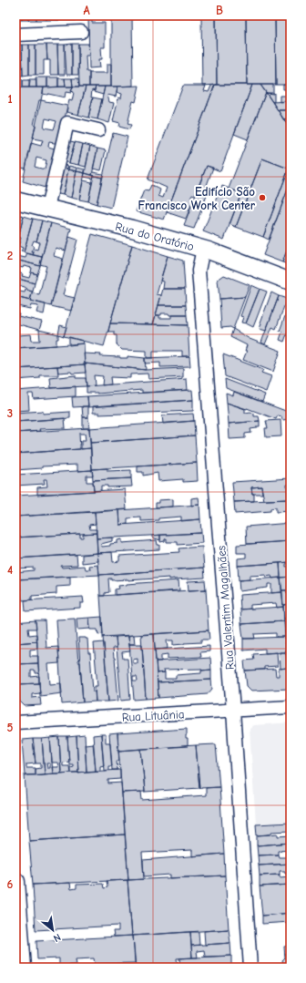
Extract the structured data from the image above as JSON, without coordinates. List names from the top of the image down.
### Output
{
  "streets": {
    "street": ["Rua do Oratório", "Rua Valentim Magalhães", "Rua Lituânia"]
  },
  "crossings": [
    ["Rua do Oratório", "Rua Valentim Magalhães"],
    ["Rua Valentim Magalhães", "Rua Lituânia"]
  ],
  "places": ["Edifício São Francisco Work Center"],
  "north": "bottom right",
  "grid": {
    "columns": ["A", "B"],
    "rows": [
      "1",
      "2",
      "3",
      "4",
      "5",
      "6"
    ]
  }
}
